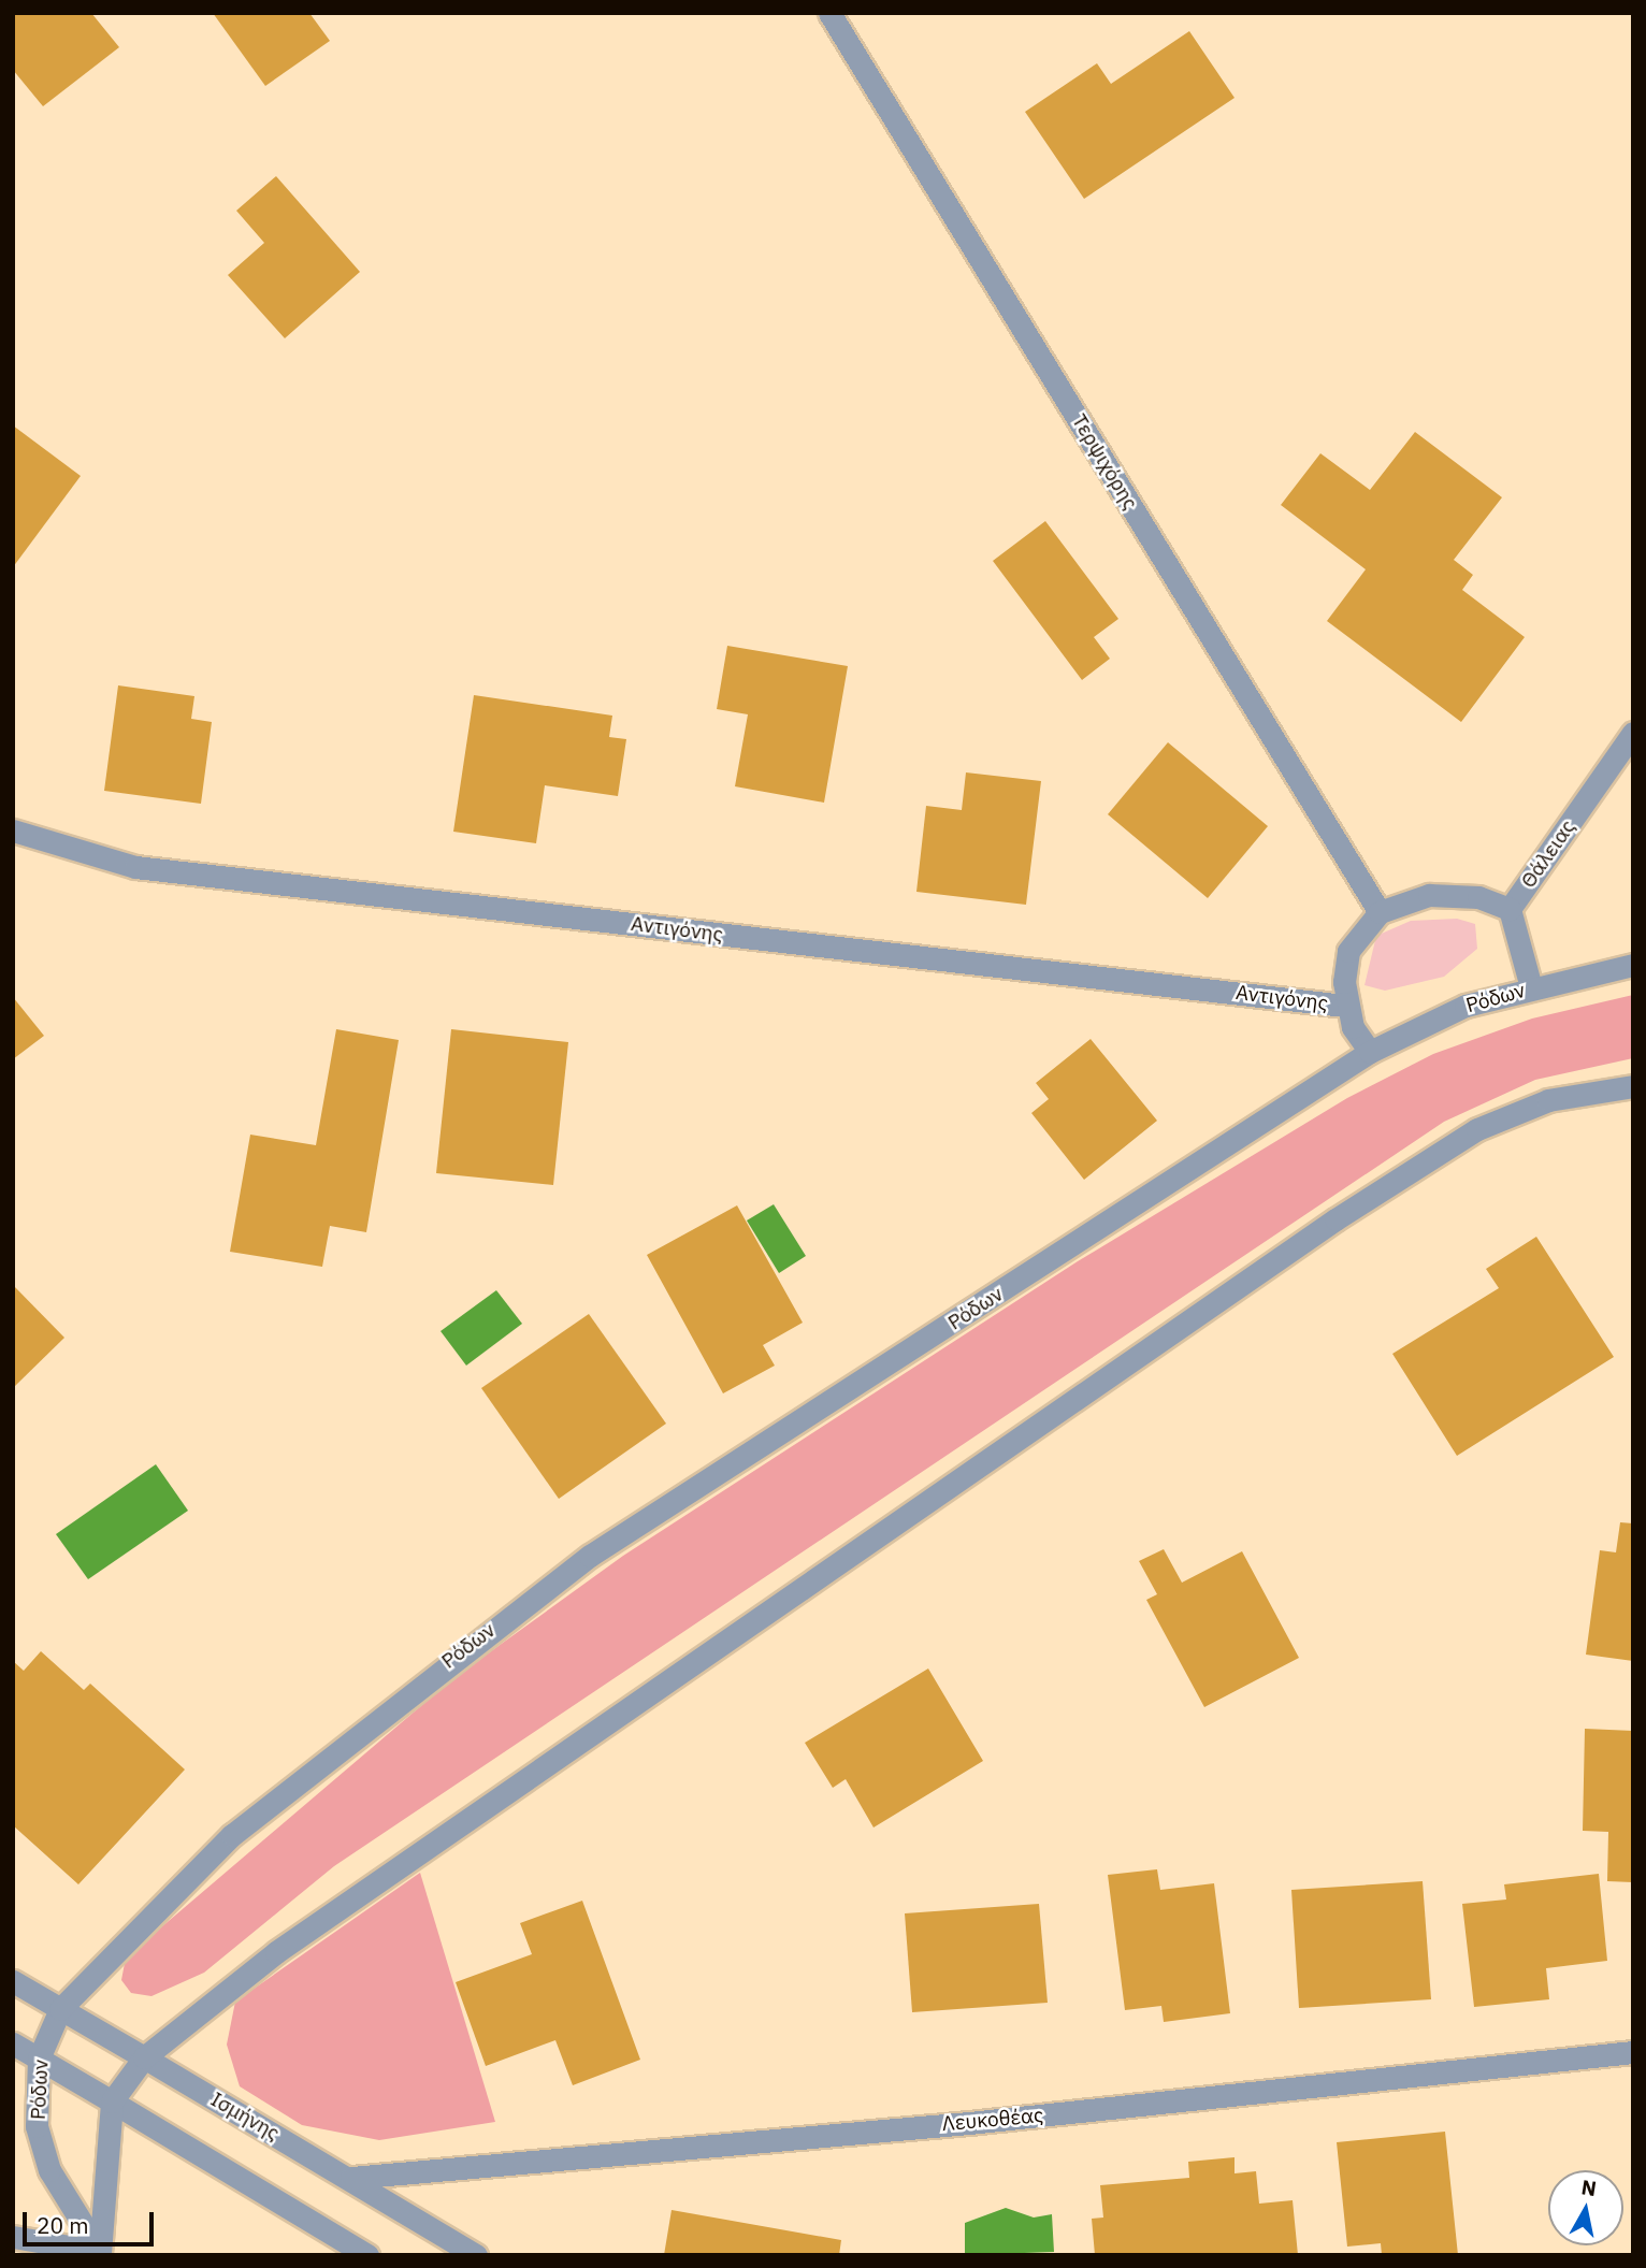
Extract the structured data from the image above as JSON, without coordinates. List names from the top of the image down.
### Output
{
  "streets": {
    "street": [
      "Τερψιχόρης",
      "Θάλειας",
      "Αντιγόνης",
      "Ρόδων",
      "Ισμήνης",
      "Λευκοθέας"
    ]
  },
  "crossings": [
    ["Θάλειας", "Ρόδων"],
    ["Ρόδων", "Ισμήνης"],
    ["Ισμήνης", "Λευκοθέας"]
  ],
  "scale_bar": "20 m",
  "north": "top"
}
